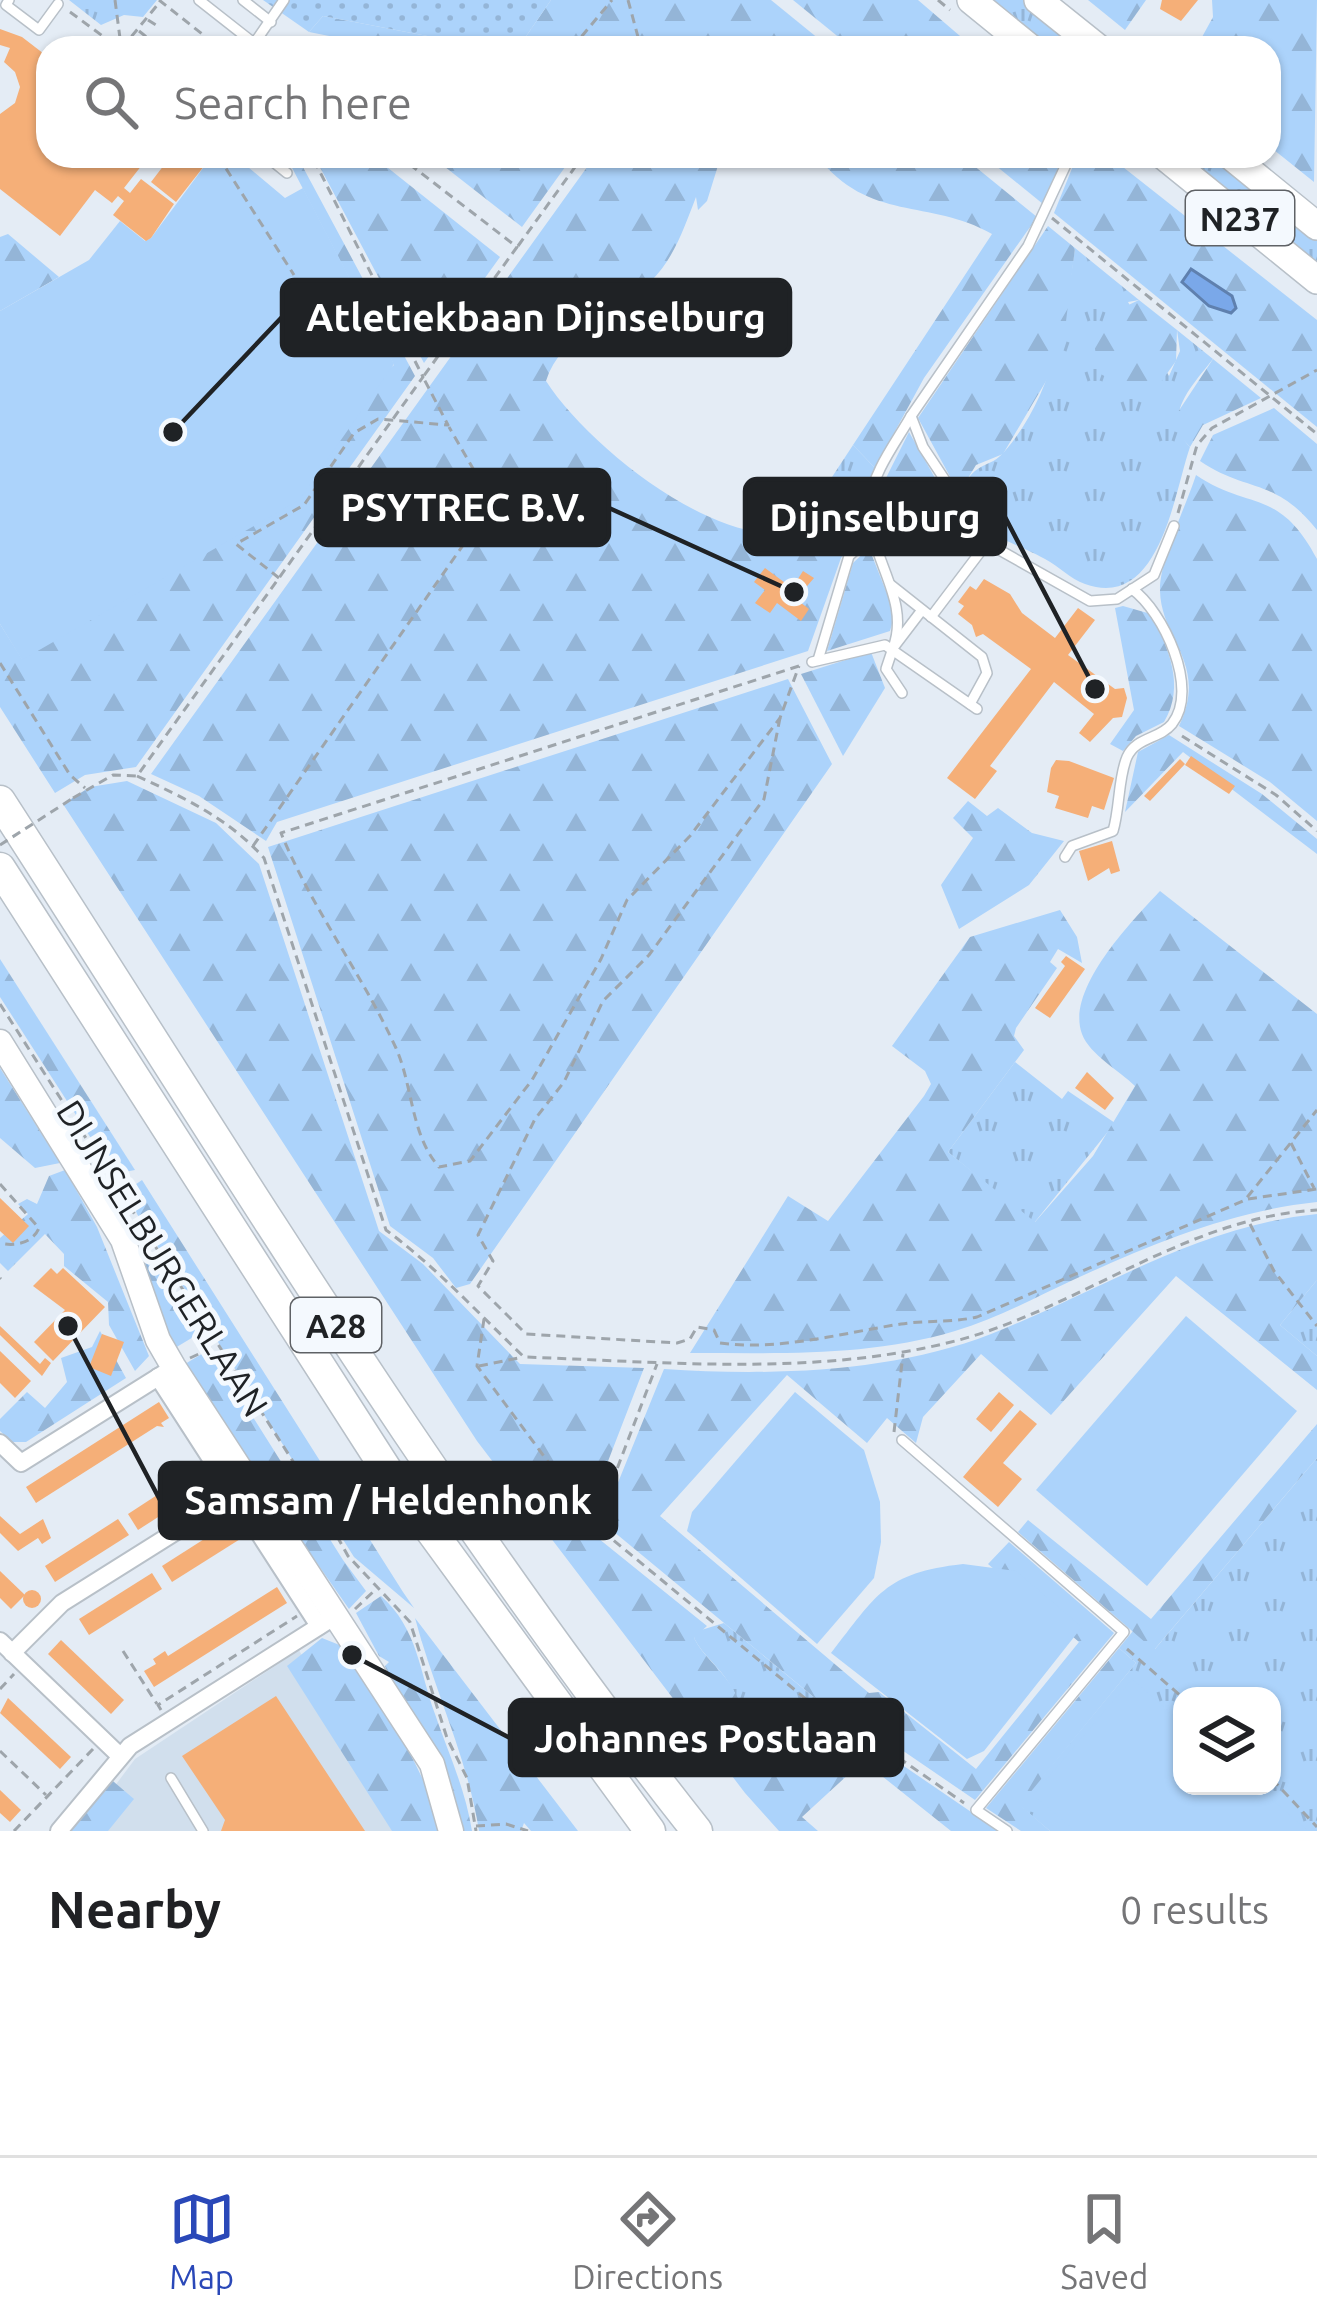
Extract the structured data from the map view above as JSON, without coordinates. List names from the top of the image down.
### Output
{
  "streets": {
    "highway": ["A28"],
    "main road": ["N237", "DIJNSELBURGERLAAN"]
  },
  "places": [
    "Atletiekbaan Dijnselburg",
    "PSYTREC B.V.",
    "Dijnselburg",
    "Samsam / Heldenhonk",
    "Johannes Postlaan"
  ],
  "page": {
    "search": "Search here",
    "heading": ["Nearby", "0 results"],
    "nav": ["Map", "Directions", "Saved"]
  }
}
